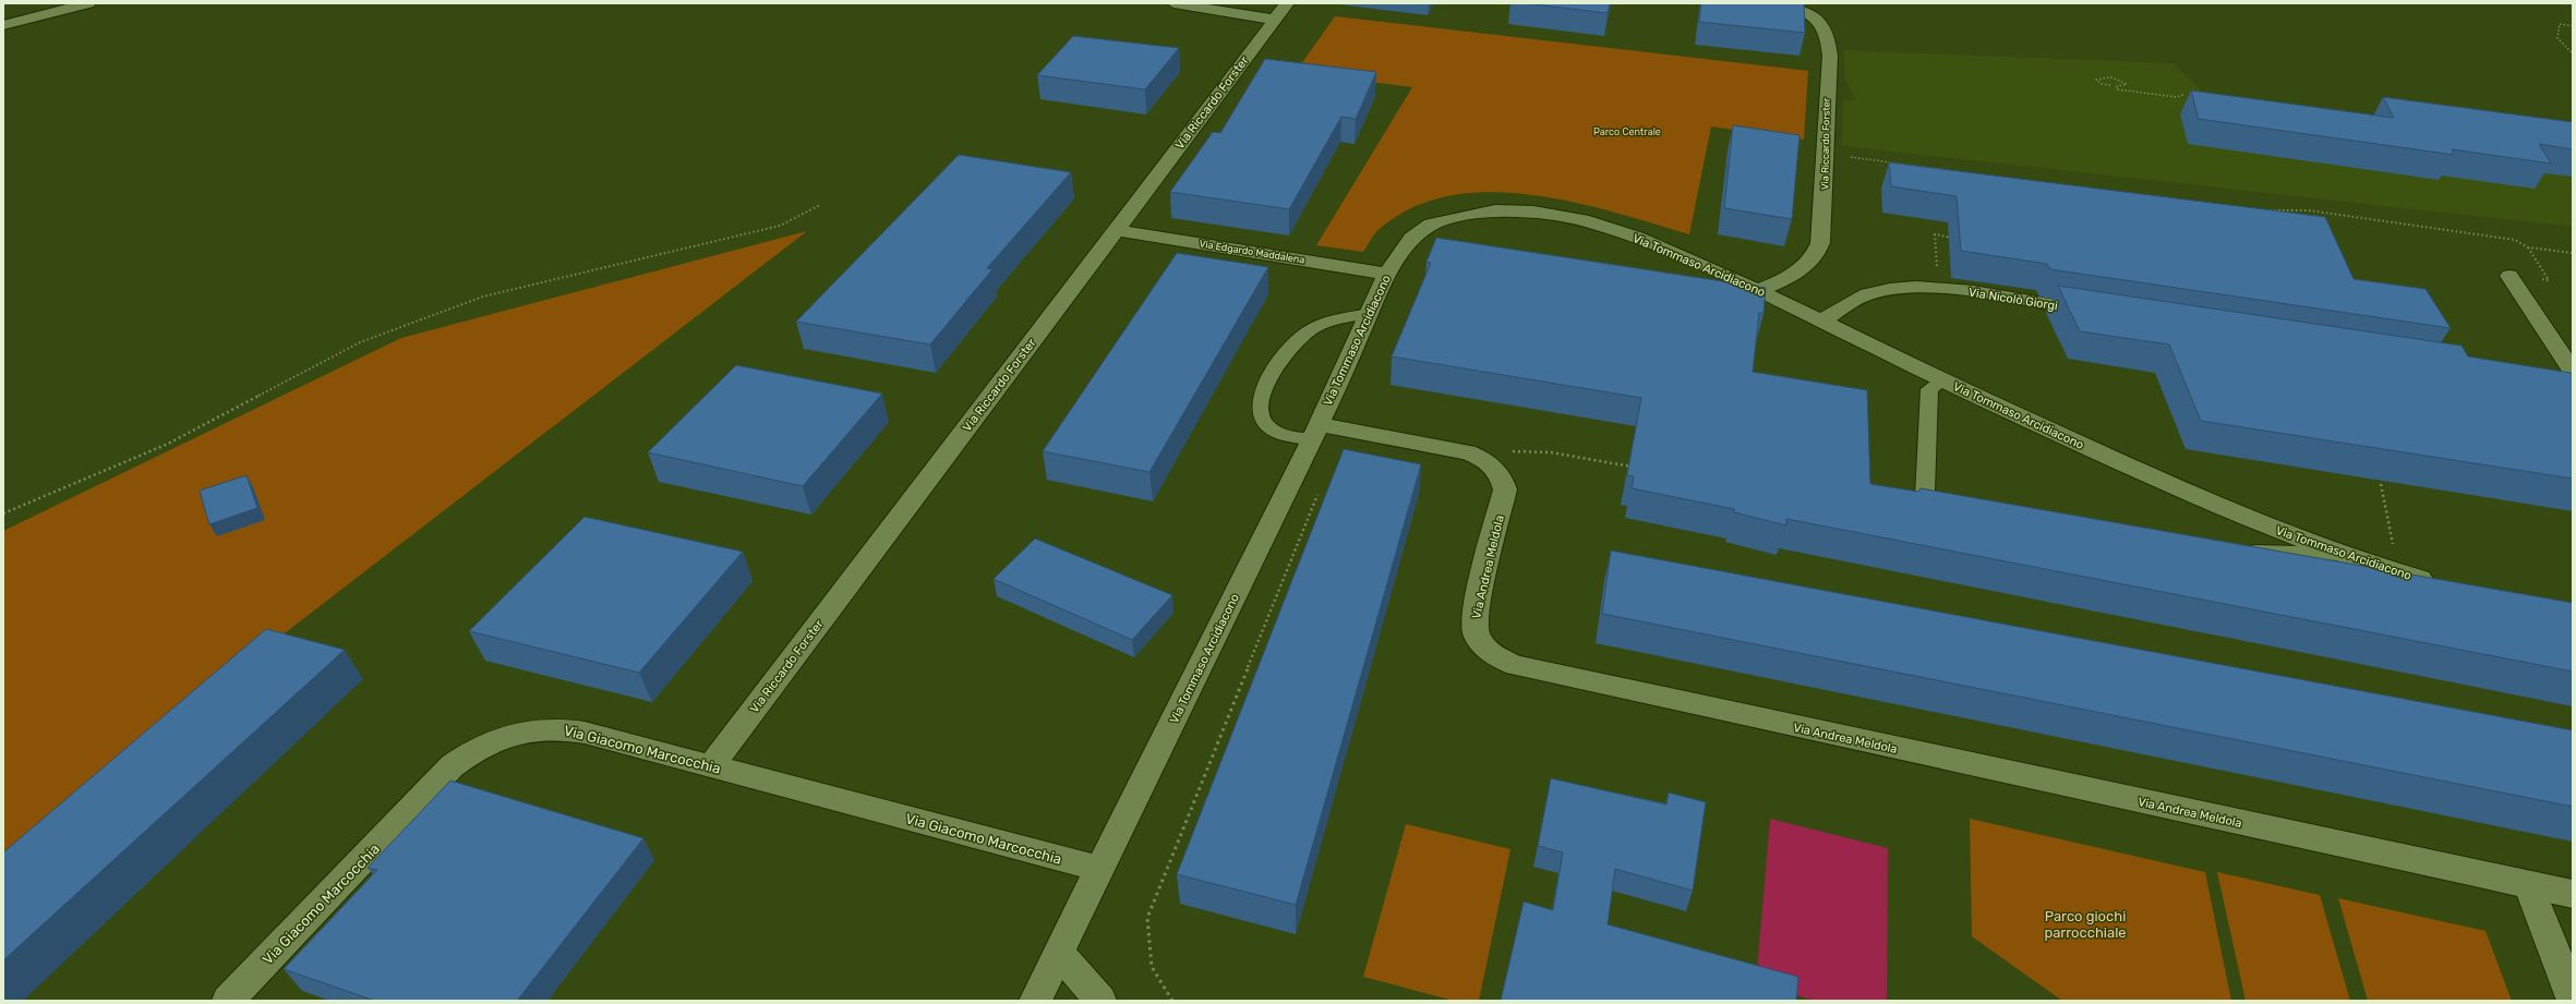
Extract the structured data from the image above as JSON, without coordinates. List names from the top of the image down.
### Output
{
  "streets": {
    "street": [
      "Via Riccardo Forster",
      "Via Edgardo Maddalena",
      "Via Tommaso Arcidiacono",
      "Via Nicolò Giorgi",
      "Via Andrea Meldola",
      "Via Giacomo Marcocchia"
    ]
  },
  "crossings": [
    ["Via Riccardo Forster", "Via Edgardo Maddalena"],
    ["Via Riccardo Forster", "Via Tommaso Arcidiacono"],
    ["Via Riccardo Forster", "Via Giacomo Marcocchia"],
    ["Via Edgardo Maddalena", "Via Tommaso Arcidiacono"],
    ["Via Tommaso Arcidiacono", "Via Nicolò Giorgi"],
    ["Via Tommaso Arcidiacono", "Via Andrea Meldola"],
    ["Via Tommaso Arcidiacono", "Via Giacomo Marcocchia"]
  ],
  "parks": ["Parco Centrale", "Parco giochi parrocchiale"]
}
